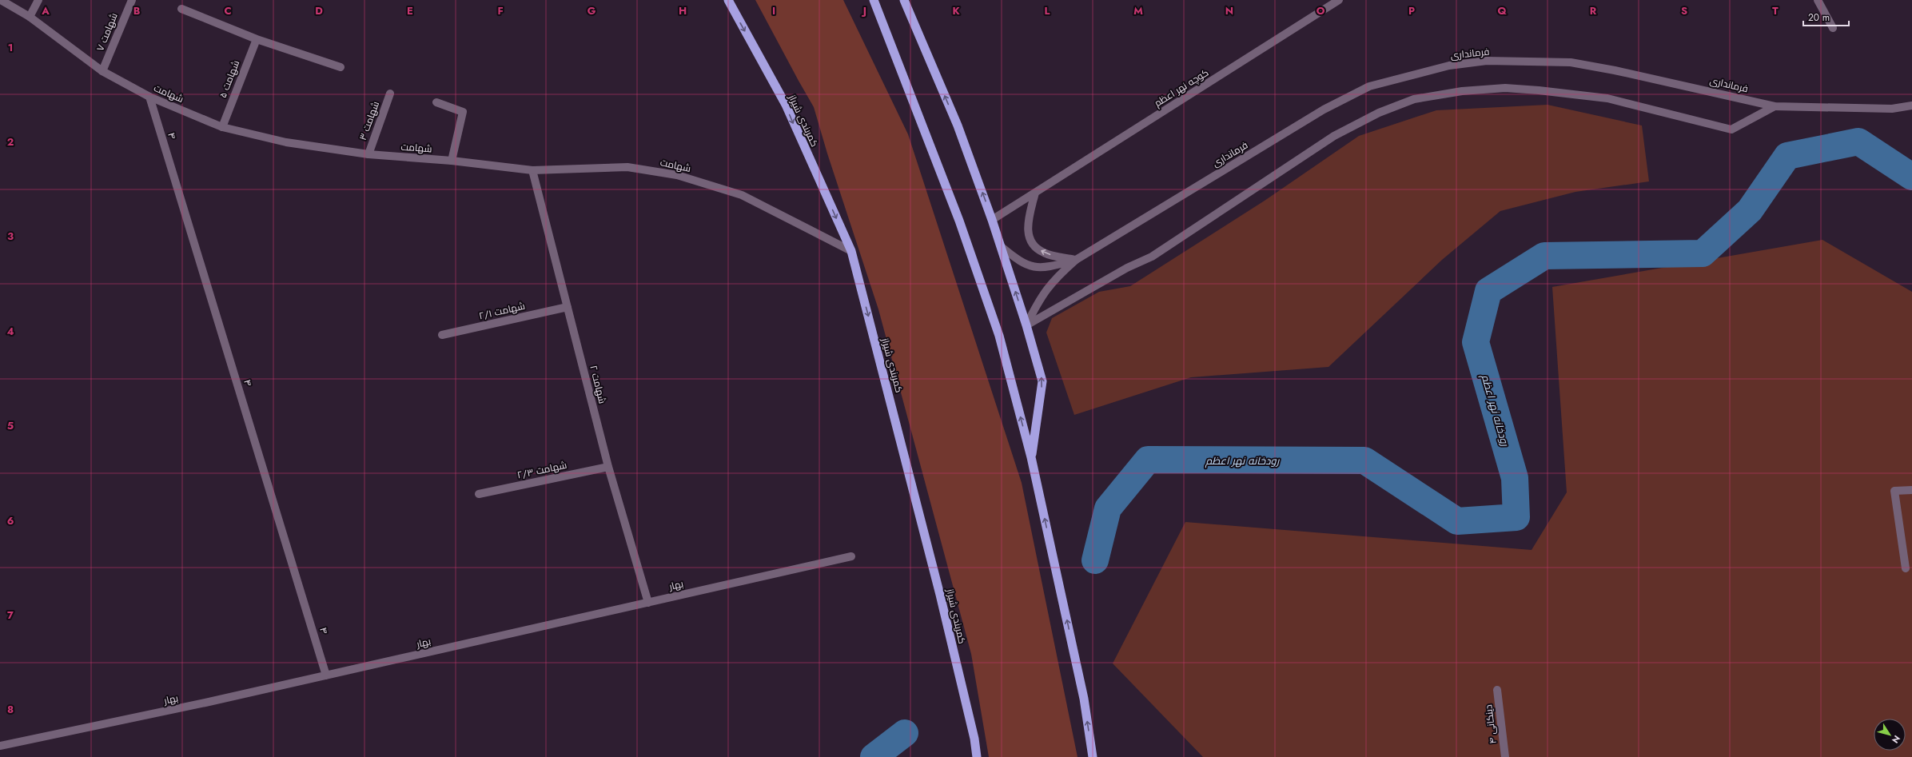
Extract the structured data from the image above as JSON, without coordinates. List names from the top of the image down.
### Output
{
  "streets": {
    "highway": ["کمربندی شیراز"],
    "street": [
      "۷ شهامت",
      "فرمانداری",
      "۵ شهامت",
      "کوچه نهر اعظم",
      "شهامت",
      "۳ شهامت",
      "۴",
      "۲/۱ شهامت",
      "۲ شهامت",
      "۲/۳ شهامت",
      "بهار",
      "۴ دینکانی"
    ]
  },
  "crossings": [
    ["۷ شهامت", "شهامت"],
    ["۵ شهامت", "شهامت"],
    ["شهامت", "۳ شهامت"],
    ["شهامت", "کمربندی شیراز"],
    ["شهامت", "۴"],
    ["شهامت", "۲ شهامت"],
    ["۴", "بهار"],
    ["۲/۱ شهامت", "۲ شهامت"],
    ["۲ شهامت", "۲/۳ شهامت"],
    ["۲ شهامت", "بهار"]
  ],
  "one_way": ["کمربندی شیراز"],
  "water": ["رودخانه نهر اعظم"],
  "scale_bar": "20 m",
  "north": "bottom right",
  "grid": {
    "columns": [
      "A",
      "B",
      "C",
      "D",
      "E",
      "F",
      "G",
      "H",
      "I",
      "J",
      "K",
      "L",
      "M",
      "N",
      "O",
      "P",
      "Q",
      "R",
      "S",
      "T"
    ],
    "rows": [
      "1",
      "2",
      "3",
      "4",
      "5",
      "6",
      "7",
      "8"
    ]
  }
}
